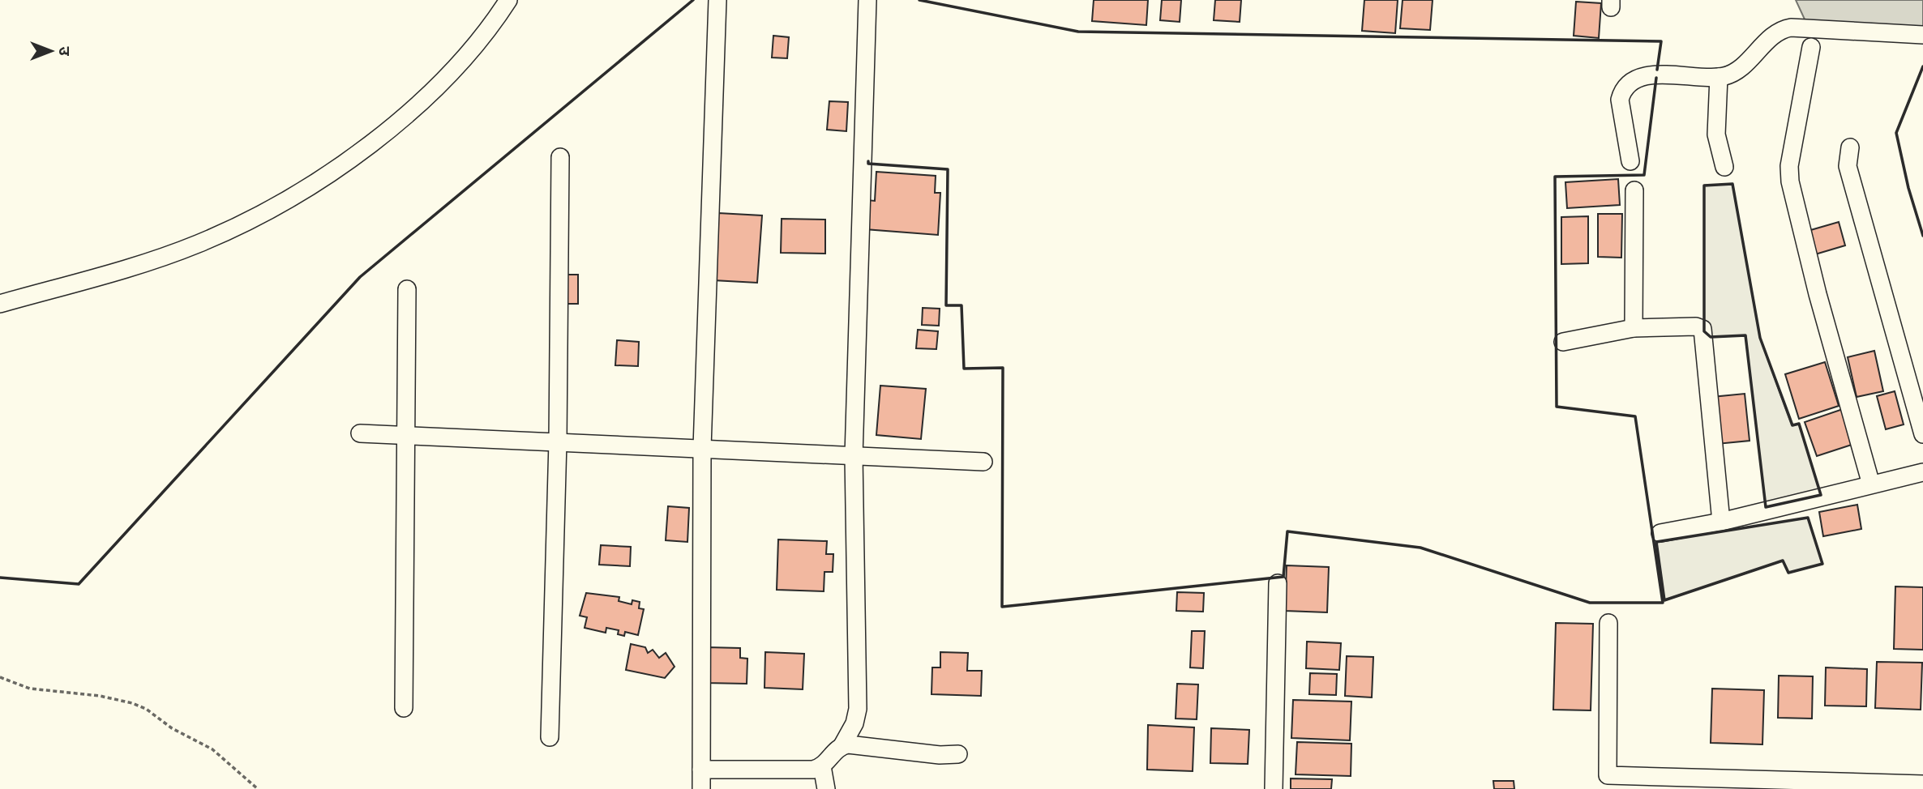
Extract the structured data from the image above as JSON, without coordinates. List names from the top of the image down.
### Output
{
  "north": "right"
}
